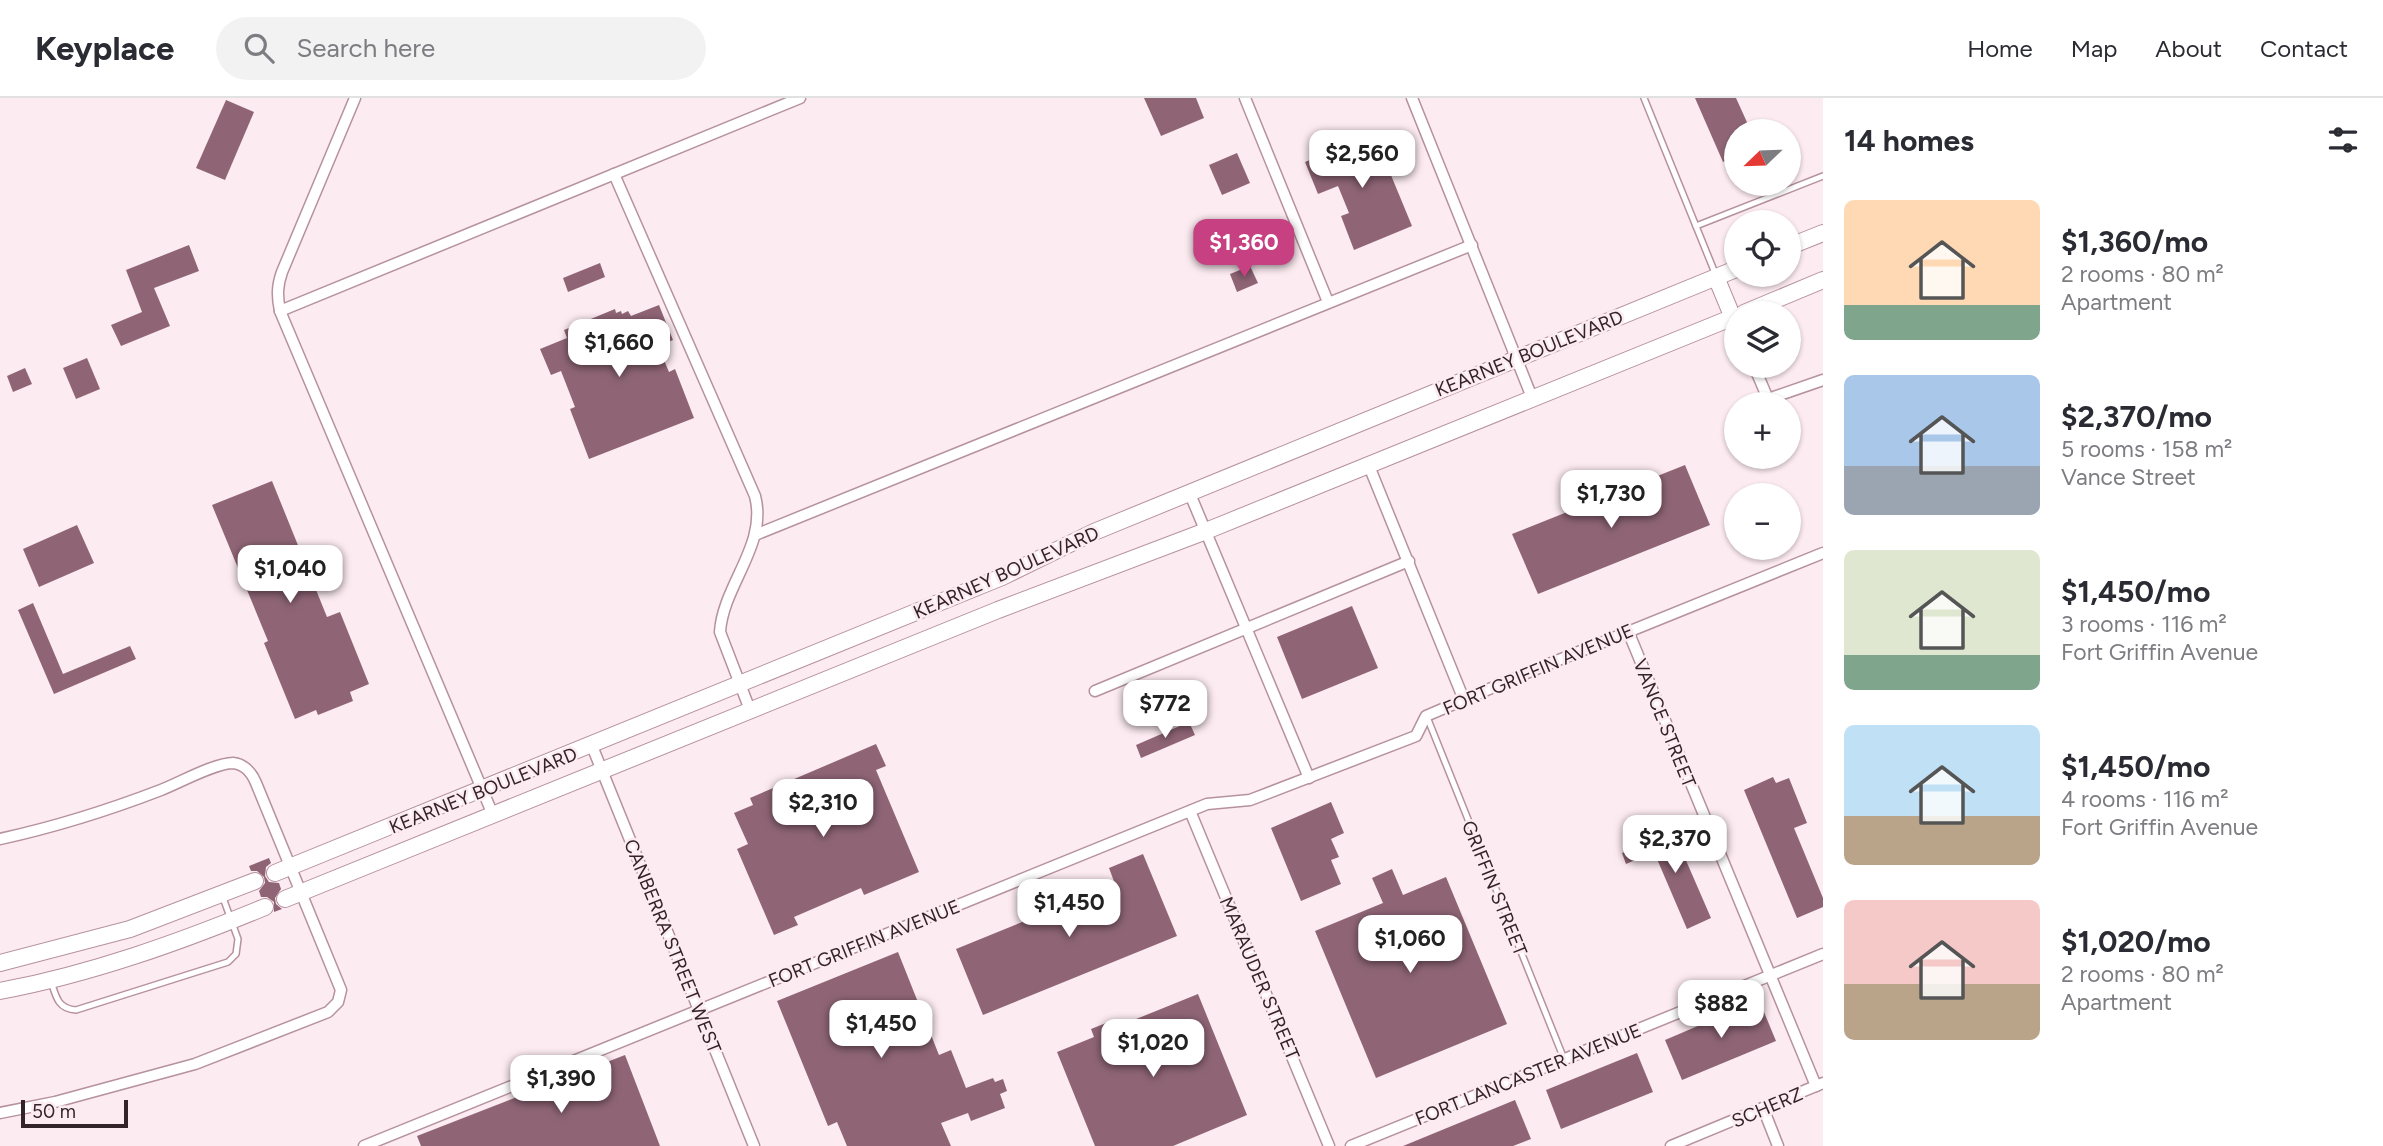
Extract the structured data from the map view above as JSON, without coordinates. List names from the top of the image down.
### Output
{
  "streets": {
    "street": [
      "KEARNEY BOULEVARD",
      "FORT GRIFFIN AVENUE",
      "VANCE STREET",
      "CANBERRA STREET WEST",
      "MARAUDER STREET",
      "FORT LANCASTER AVENUE",
      "SCHERZ"
    ],
    "lane": ["GRIFFIN STREET"]
  },
  "crossings": [
    ["KEARNEY BOULEVARD", "CANBERRA STREET WEST"],
    ["FORT GRIFFIN AVENUE", "VANCE STREET"],
    ["FORT GRIFFIN AVENUE", "GRIFFIN STREET"],
    ["FORT GRIFFIN AVENUE", "CANBERRA STREET WEST"],
    ["FORT GRIFFIN AVENUE", "MARAUDER STREET"],
    ["VANCE STREET", "FORT LANCASTER AVENUE"],
    ["VANCE STREET", "SCHERZ"],
    ["GRIFFIN STREET", "FORT LANCASTER AVENUE"]
  ],
  "scale_bar": "50 m",
  "north": "bottom left",
  "page": {
    "header": "Keyplace",
    "search": "Search here",
    "nav": [
      "Home",
      "Map",
      "About",
      "Contact"
    ],
    "heading": "14 homes",
    "map_buttons": ["+", "−"],
    "price": [
      "$2,560",
      "$1,360",
      "$1,660",
      "$1,730",
      "$1,040",
      "$772",
      "$2,310",
      "$2,370",
      "$1,450",
      "$1,060",
      "$882",
      "$1,450",
      "$1,020",
      "$1,390"
    ],
    "list": [
      {
        "name": "$1,360/mo",
        "note": "2 rooms · 80 m² · Apartment"
      },
      {
        "name": "$2,370/mo",
        "note": "5 rooms · 158 m² · Vance Street"
      },
      {
        "name": "$1,450/mo",
        "note": "3 rooms · 116 m² · Fort Griffin Avenue"
      },
      {
        "name": "$1,450/mo",
        "note": "4 rooms · 116 m² · Fort Griffin Avenue"
      },
      {
        "name": "$1,020/mo",
        "note": "2 rooms · 80 m² · Apartment"
      }
    ],
    "scale": "50 m"
  }
}
